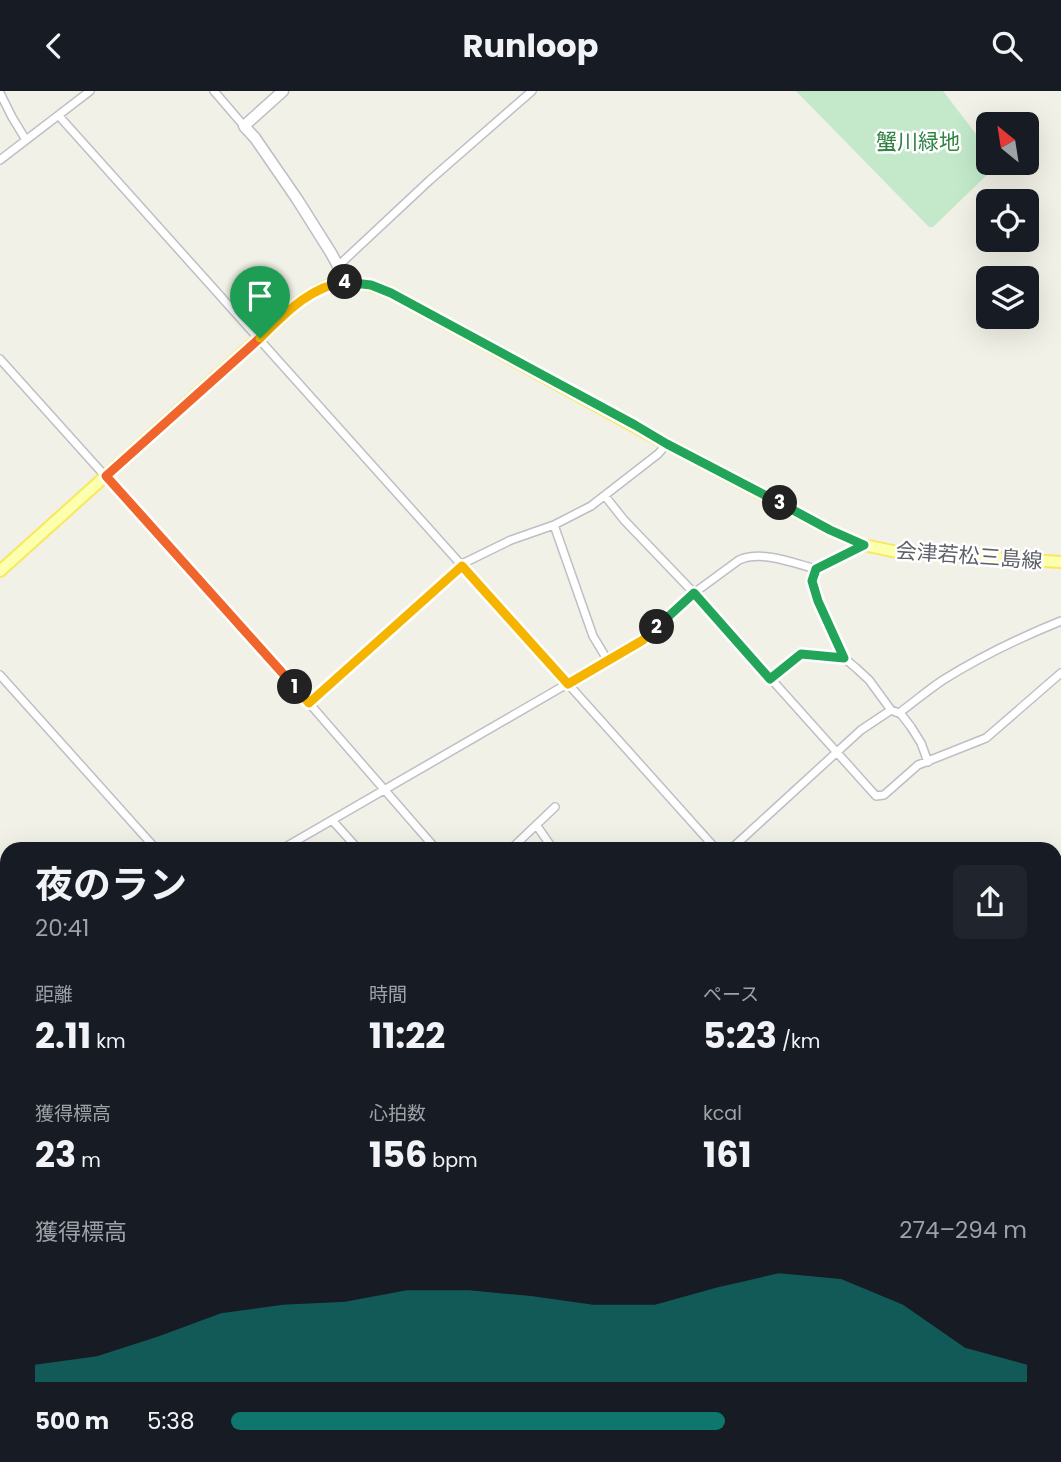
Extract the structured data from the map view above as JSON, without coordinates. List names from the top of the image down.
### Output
{
  "streets": {
    "main road": ["会津若松三島線"]
  },
  "parks": ["蟹川緑地"],
  "north": "top left",
  "page": {
    "header": "Runloop",
    "pins": [
      "4",
      "3",
      "2",
      "1"
    ],
    "heading": ["夜のラン", "20:41"],
    "stats": [
      ["距離", "2.11 km"],
      ["時間", "11:22"],
      ["ペース", "5:23 /km"],
      ["獲得標高", "23 m"],
      ["心拍数", "156 bpm"],
      ["kcal", "161"]
    ],
    "chart": ["獲得標高", "274–294 m"],
    "list": [
      {
        "name": "500 m",
        "note": "5:38"
      }
    ]
  }
}
